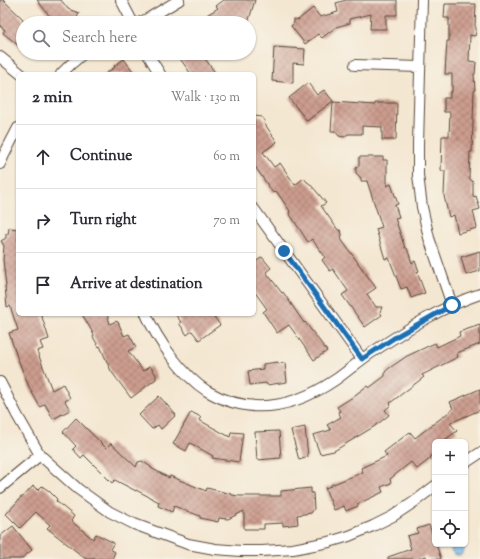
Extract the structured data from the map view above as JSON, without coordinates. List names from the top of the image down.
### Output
{
  "page": {
    "search": "Search here",
    "heading": ["2 min", "Walk · 130 m"],
    "list": [
      ["Continue", "60 m"],
      ["Turn right", "70 m"],
      "Arrive at destination"
    ],
    "map_buttons": ["+", "−"]
  }
}
